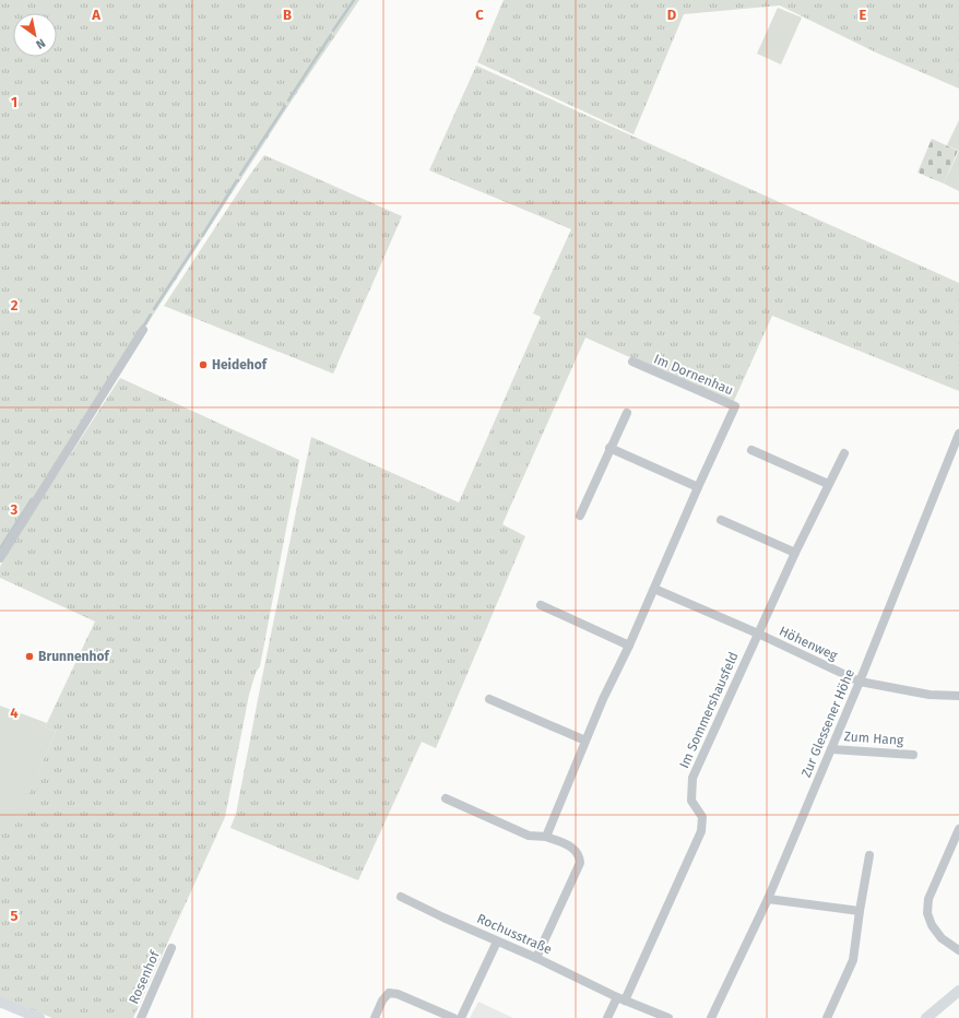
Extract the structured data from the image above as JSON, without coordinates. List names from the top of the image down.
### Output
{
  "streets": {
    "street": [
      "Im Dornenhau",
      "Höhenweg",
      "Im Sommershausfeld",
      "Zur Glessener Höhe",
      "Zum Hang",
      "Rochusstraße",
      "Rosenhof"
    ]
  },
  "crossings": [
    ["Im Dornenhau", "Höhenweg"],
    ["Höhenweg", "Im Sommershausfeld"],
    ["Höhenweg", "Zur Glessener Höhe"],
    ["Im Sommershausfeld", "Rochusstraße"],
    ["Zur Glessener Höhe", "Zum Hang"]
  ],
  "places": ["Heidehof", "Brunnenhof"],
  "north": "bottom right",
  "grid": {
    "columns": [
      "A",
      "B",
      "C",
      "D",
      "E"
    ],
    "rows": [
      "1",
      "2",
      "3",
      "4",
      "5"
    ]
  }
}
